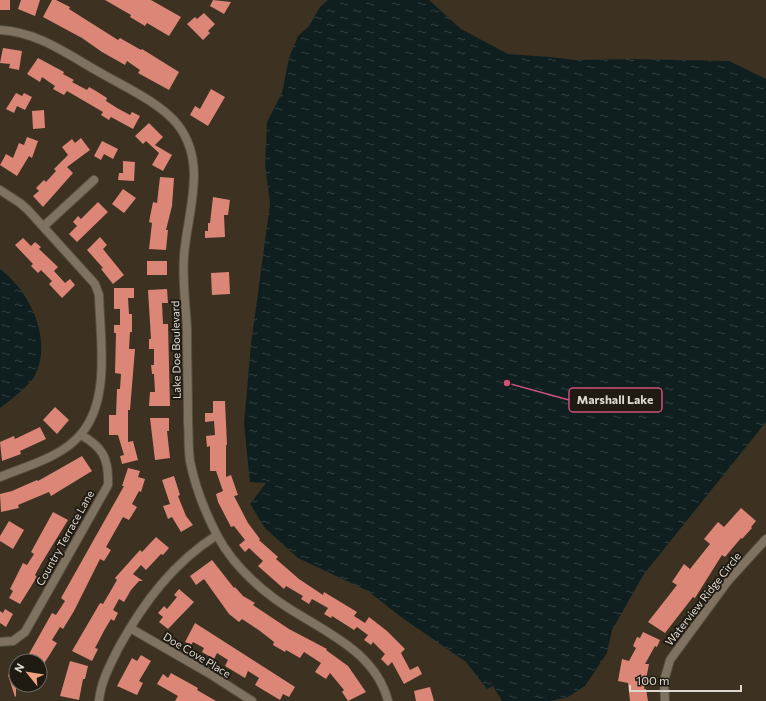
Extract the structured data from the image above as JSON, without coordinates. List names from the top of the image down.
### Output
{
  "streets": {
    "street": [
      "Lake Doe Boulevard",
      "Country Terrace Lane",
      "Waterview Ridge Circle",
      "Doe Cove Place"
    ]
  },
  "places": ["Marshall Lake"],
  "scale_bar": "100 m",
  "north": "top left"
}
